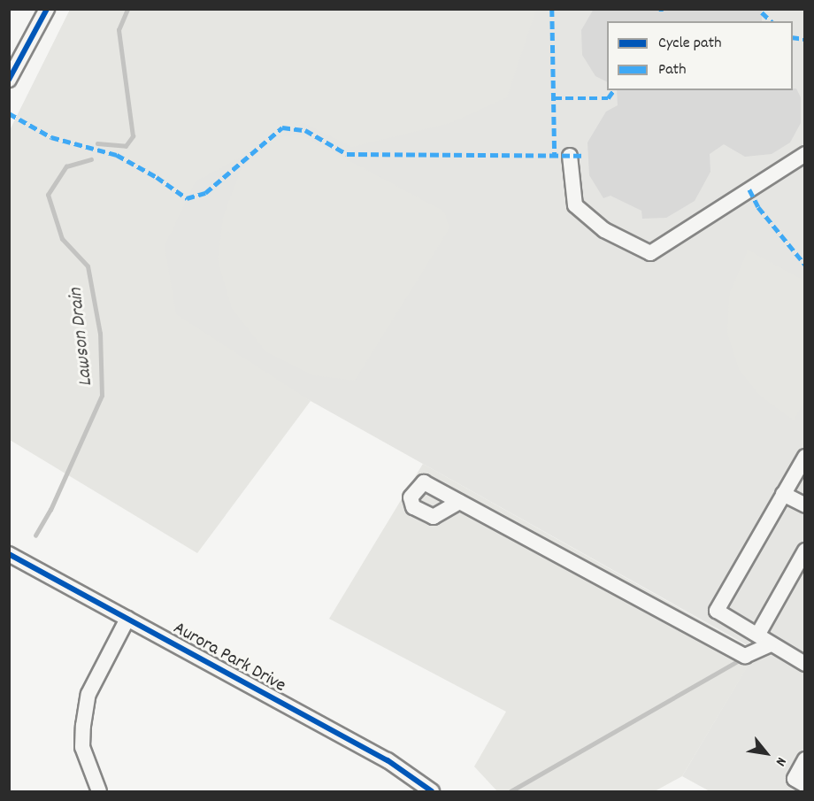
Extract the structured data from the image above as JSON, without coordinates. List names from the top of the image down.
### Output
{
  "streets": {
    "street": ["Aurora Park Drive"]
  },
  "water": ["Lawson Drain"],
  "legend": ["Cycle path", "Path"],
  "north": "bottom right"
}
